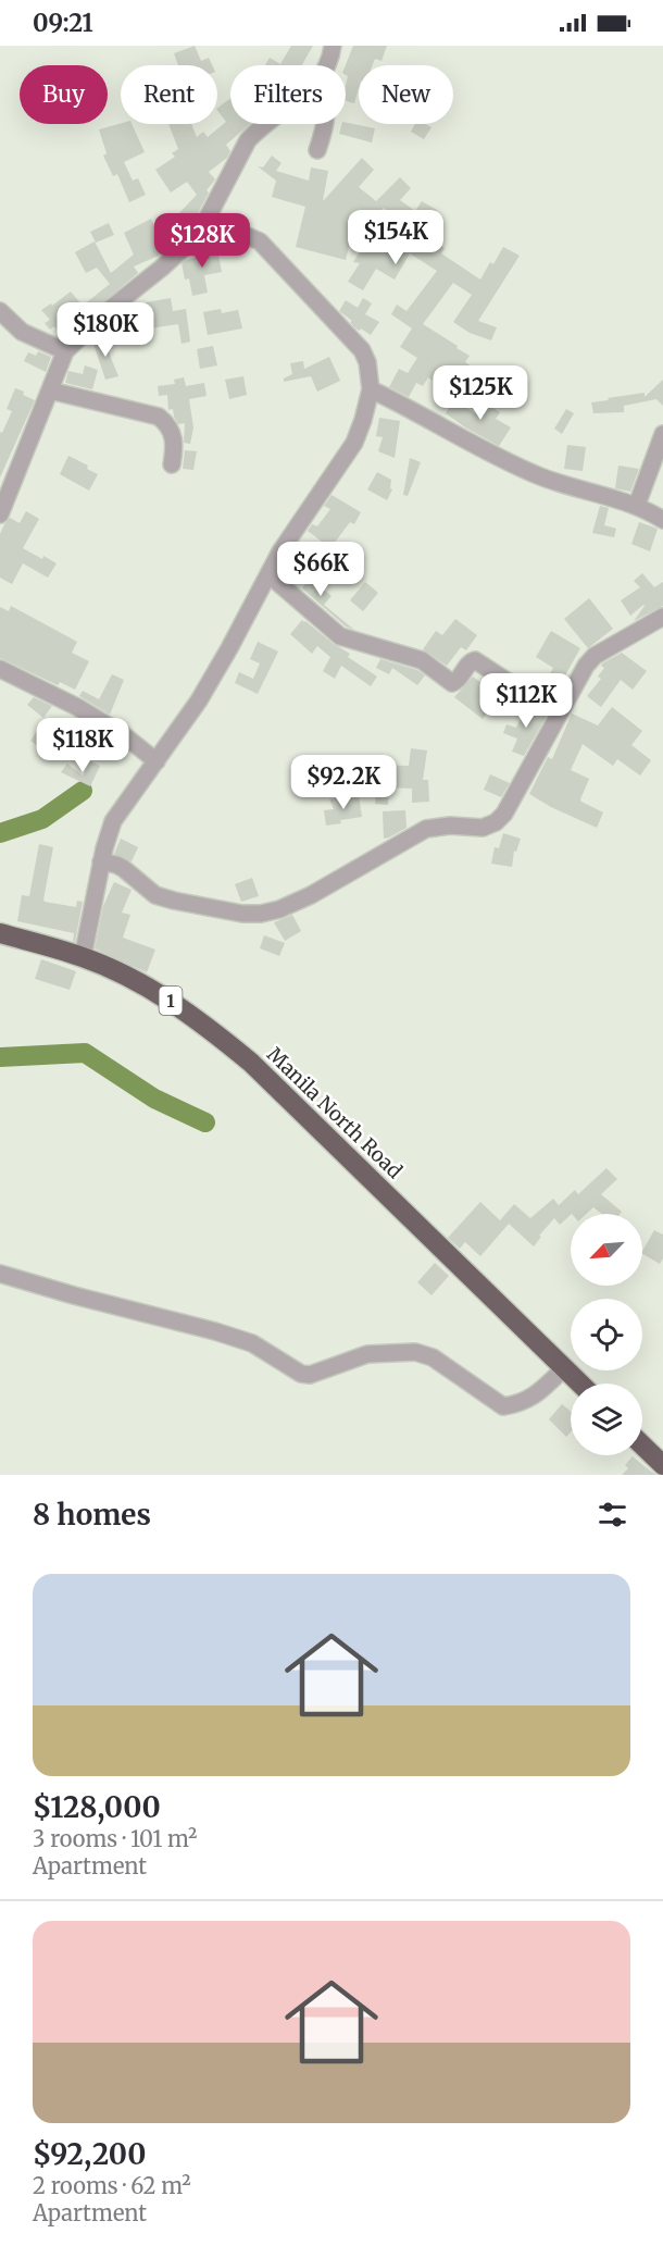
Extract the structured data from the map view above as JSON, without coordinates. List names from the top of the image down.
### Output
{
  "streets": {
    "highway": ["1", "Manila North Road"]
  },
  "north": "bottom left",
  "page": {
    "status": "09:21",
    "chip": [
      "Buy",
      "Rent",
      "Filters",
      "New"
    ],
    "price": [
      "$154K",
      "$128K",
      "$180K",
      "$125K",
      "$66K",
      "$112K",
      "$118K",
      "$92.2K"
    ],
    "heading": "8 homes",
    "list": [
      {
        "name": "$128,000",
        "note": "3 rooms · 101 m² · Apartment"
      },
      {
        "name": "$92,200",
        "note": "2 rooms · 62 m² · Apartment"
      }
    ]
  }
}
